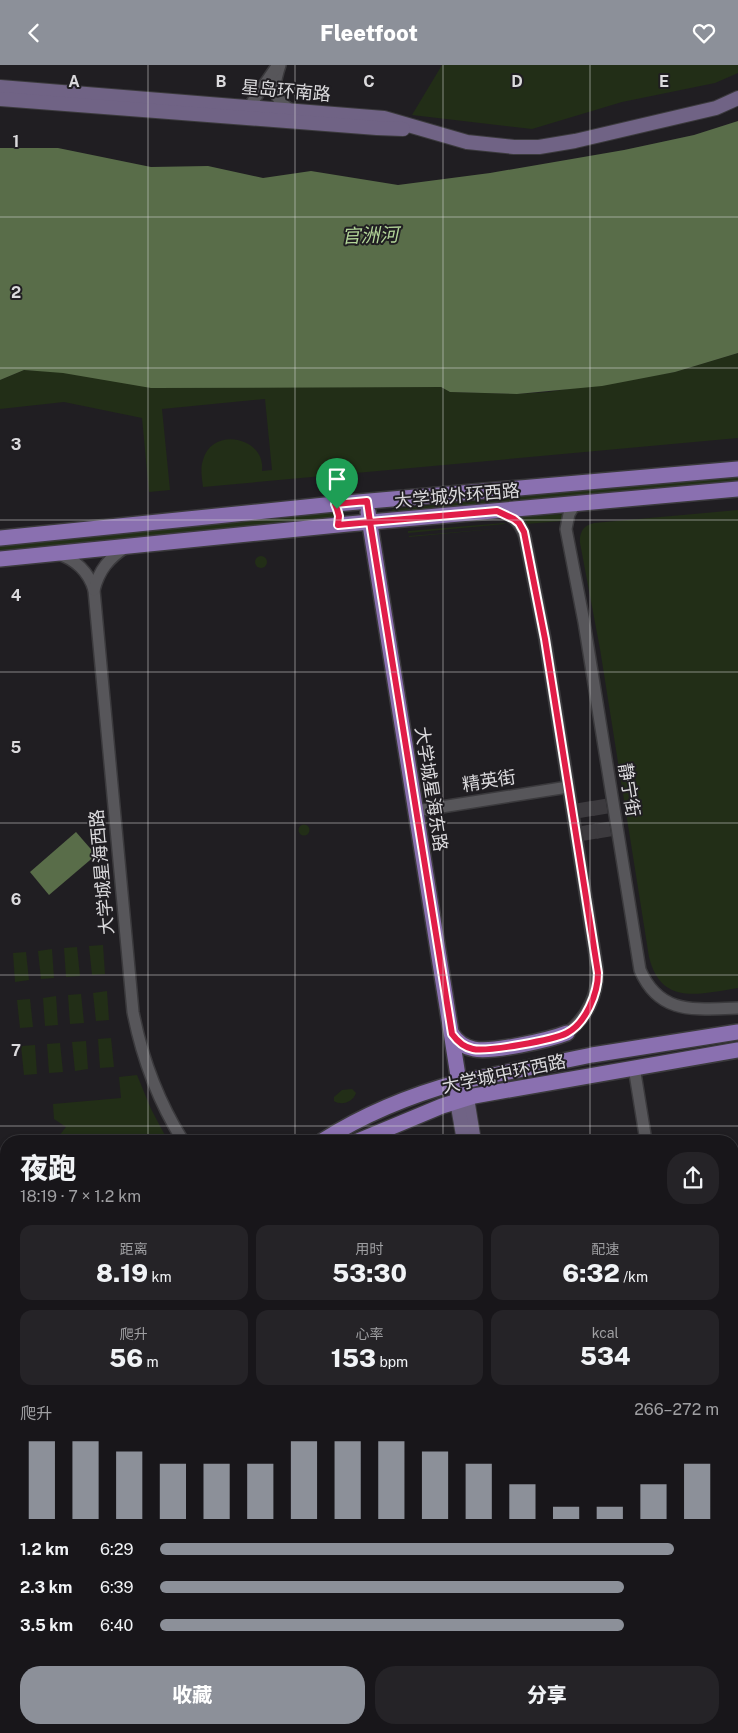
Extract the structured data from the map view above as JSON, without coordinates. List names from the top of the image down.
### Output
{
  "streets": {
    "main road": [
      "星岛环南路",
      "大学城外环西路",
      "大学城星海东路",
      "大学城中环西路"
    ],
    "street": ["精英街", "静宁街", "大学城星海西路"]
  },
  "crossings": [
    ["大学城外环西路", "大学城星海东路"],
    ["大学城外环西路", "静宁街"],
    ["大学城外环西路", "大学城星海西路"],
    ["精英街", "大学城星海东路"],
    ["大学城星海东路", "大学城中环西路"]
  ],
  "water": ["官洲河"],
  "page": {
    "header": "Fleetfoot",
    "heading": ["夜跑", "18:19 · 7 × 1.2 km"],
    "stats": [
      ["距离", "8.19 km"],
      ["用时", "53:30"],
      ["配速", "6:32 /km"],
      ["爬升", "56 m"],
      ["心率", "153 bpm"],
      ["kcal", "534"]
    ],
    "chart": ["爬升", "266–272 m"],
    "list": [
      {
        "name": "1.2 km",
        "note": "6:29"
      },
      {
        "name": "2.3 km",
        "note": "6:39"
      },
      {
        "name": "3.5 km",
        "note": "6:40"
      }
    ],
    "buttons": ["收藏", "分享"]
  },
  "grid": {
    "columns": [
      "A",
      "B",
      "C",
      "D",
      "E"
    ],
    "rows": [
      "1",
      "2",
      "3",
      "4",
      "5",
      "6",
      "7"
    ]
  }
}
